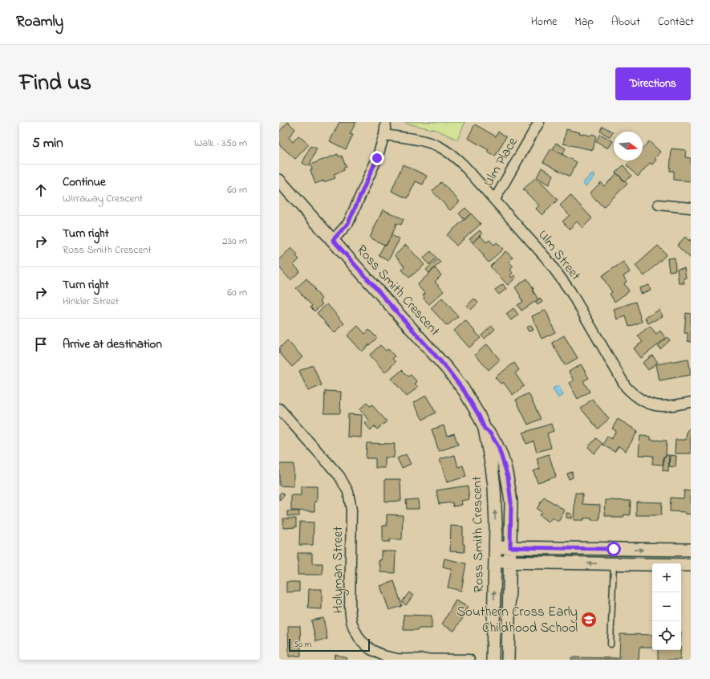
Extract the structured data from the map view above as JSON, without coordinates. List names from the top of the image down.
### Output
{
  "streets": {
    "street": [
      "Ulm Place",
      "Ulm Street",
      "Ross Smith Crescent",
      "Holyman Street"
    ]
  },
  "crossings": [
    ["Ulm Place", "Ulm Street"]
  ],
  "places": {
    "school or university": ["Southern Cross Early Childhood School"]
  },
  "scale_bar": "50 m",
  "north": "right",
  "page": {
    "header": "Roamly",
    "nav": [
      "Home",
      "Map",
      "About",
      "Contact"
    ],
    "title": "Find us",
    "buttons": "Directions",
    "heading": ["5 min", "Walk · 350 m"],
    "list": [
      ["Continue", "Wirraway Crescent", "60 m"],
      ["Turn right", "Ross Smith Crescent", "230 m"],
      ["Turn right", "Hinkler Street", "60 m"],
      "Arrive at destination"
    ],
    "map_buttons": ["+", "−"],
    "scale": "50 m"
  }
}
